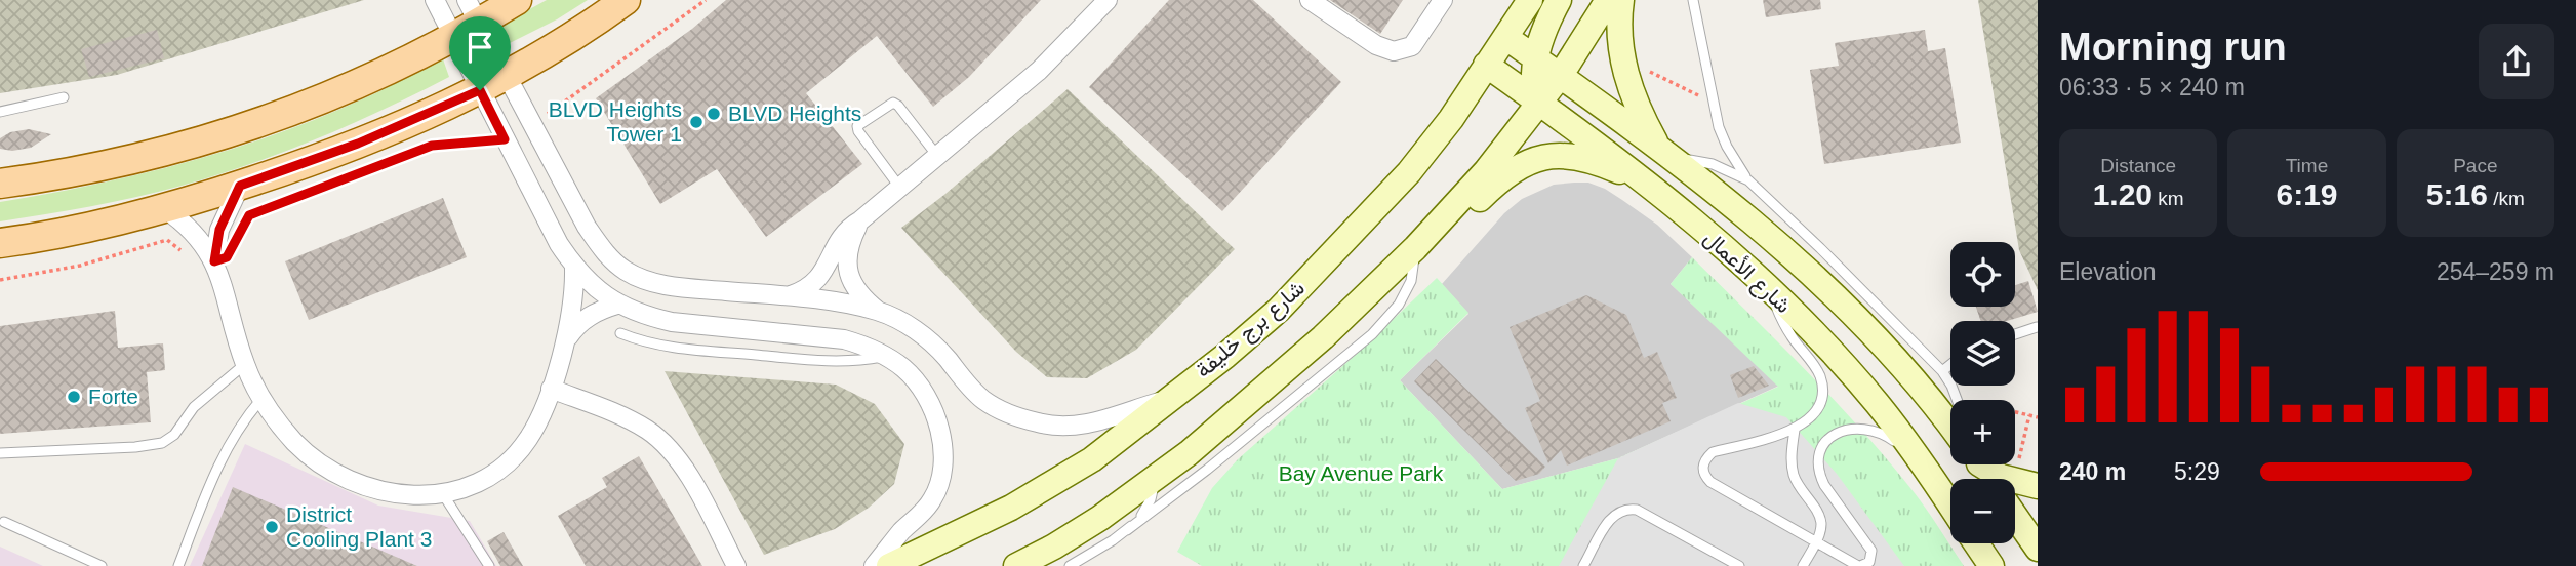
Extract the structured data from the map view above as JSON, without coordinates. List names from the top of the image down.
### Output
{
  "streets": {
    "street": ["شارع الأعمال", "شارع برج خليفة"]
  },
  "crossings": [
    ["شارع الأعمال", "شارع برج خليفة"]
  ],
  "parks": ["Bay Avenue Park"],
  "places": [
    "BLVD Heights",
    "BLVD Heights Tower 1",
    "Forte",
    "District Cooling Plant 3"
  ],
  "page": {
    "heading": ["Morning run", "06:33 · 5 × 240 m"],
    "stats": [
      ["Distance", "1.20 km"],
      ["Time", "6:19"],
      ["Pace", "5:16 /km"]
    ],
    "map_buttons": ["+", "−"],
    "chart": ["Elevation", "254–259 m"],
    "list": [
      {
        "name": "240 m",
        "note": "5:29"
      }
    ]
  }
}
